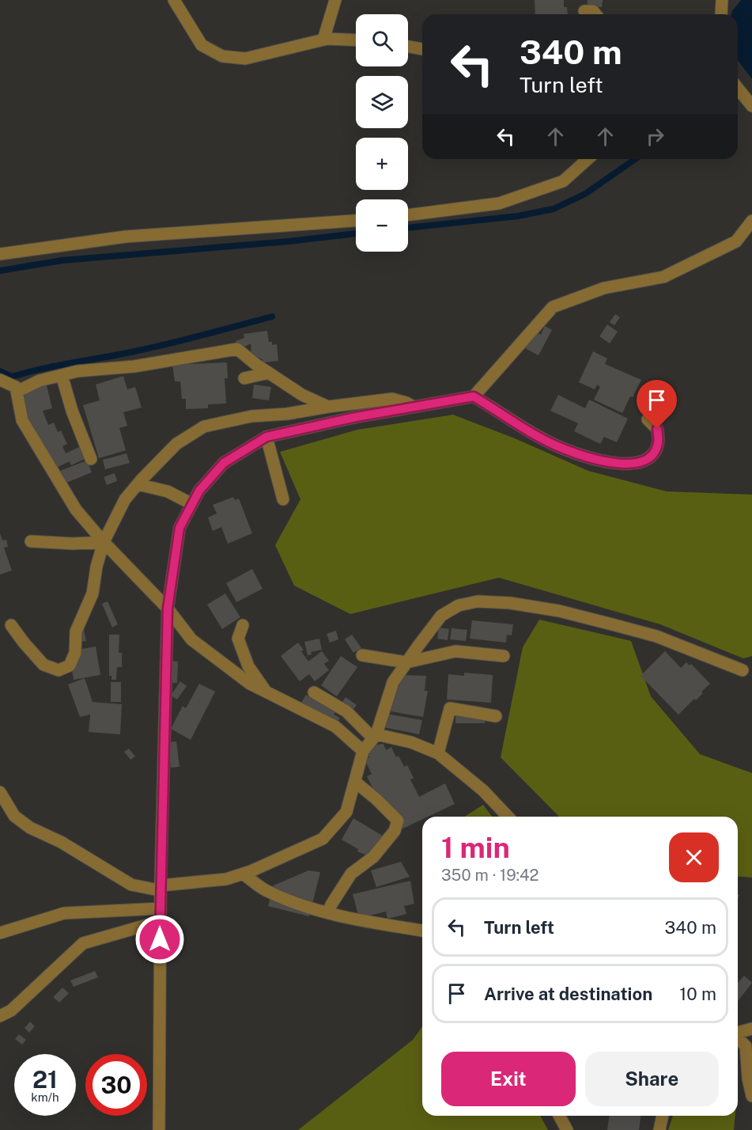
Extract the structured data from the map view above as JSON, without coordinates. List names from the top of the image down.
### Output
{
  "page": {
    "map_buttons": ["+", "−"],
    "turn": ["340 m", "Turn left"],
    "heading": ["1 min", "350 m · 19:42"],
    "list": [
      {
        "name": "Turn left",
        "value": "340 m"
      },
      {
        "name": "Arrive at destination",
        "value": "10 m"
      }
    ],
    "buttons": ["Exit", "Share"],
    "speed": "21 km/h",
    "limit": "30"
  }
}
